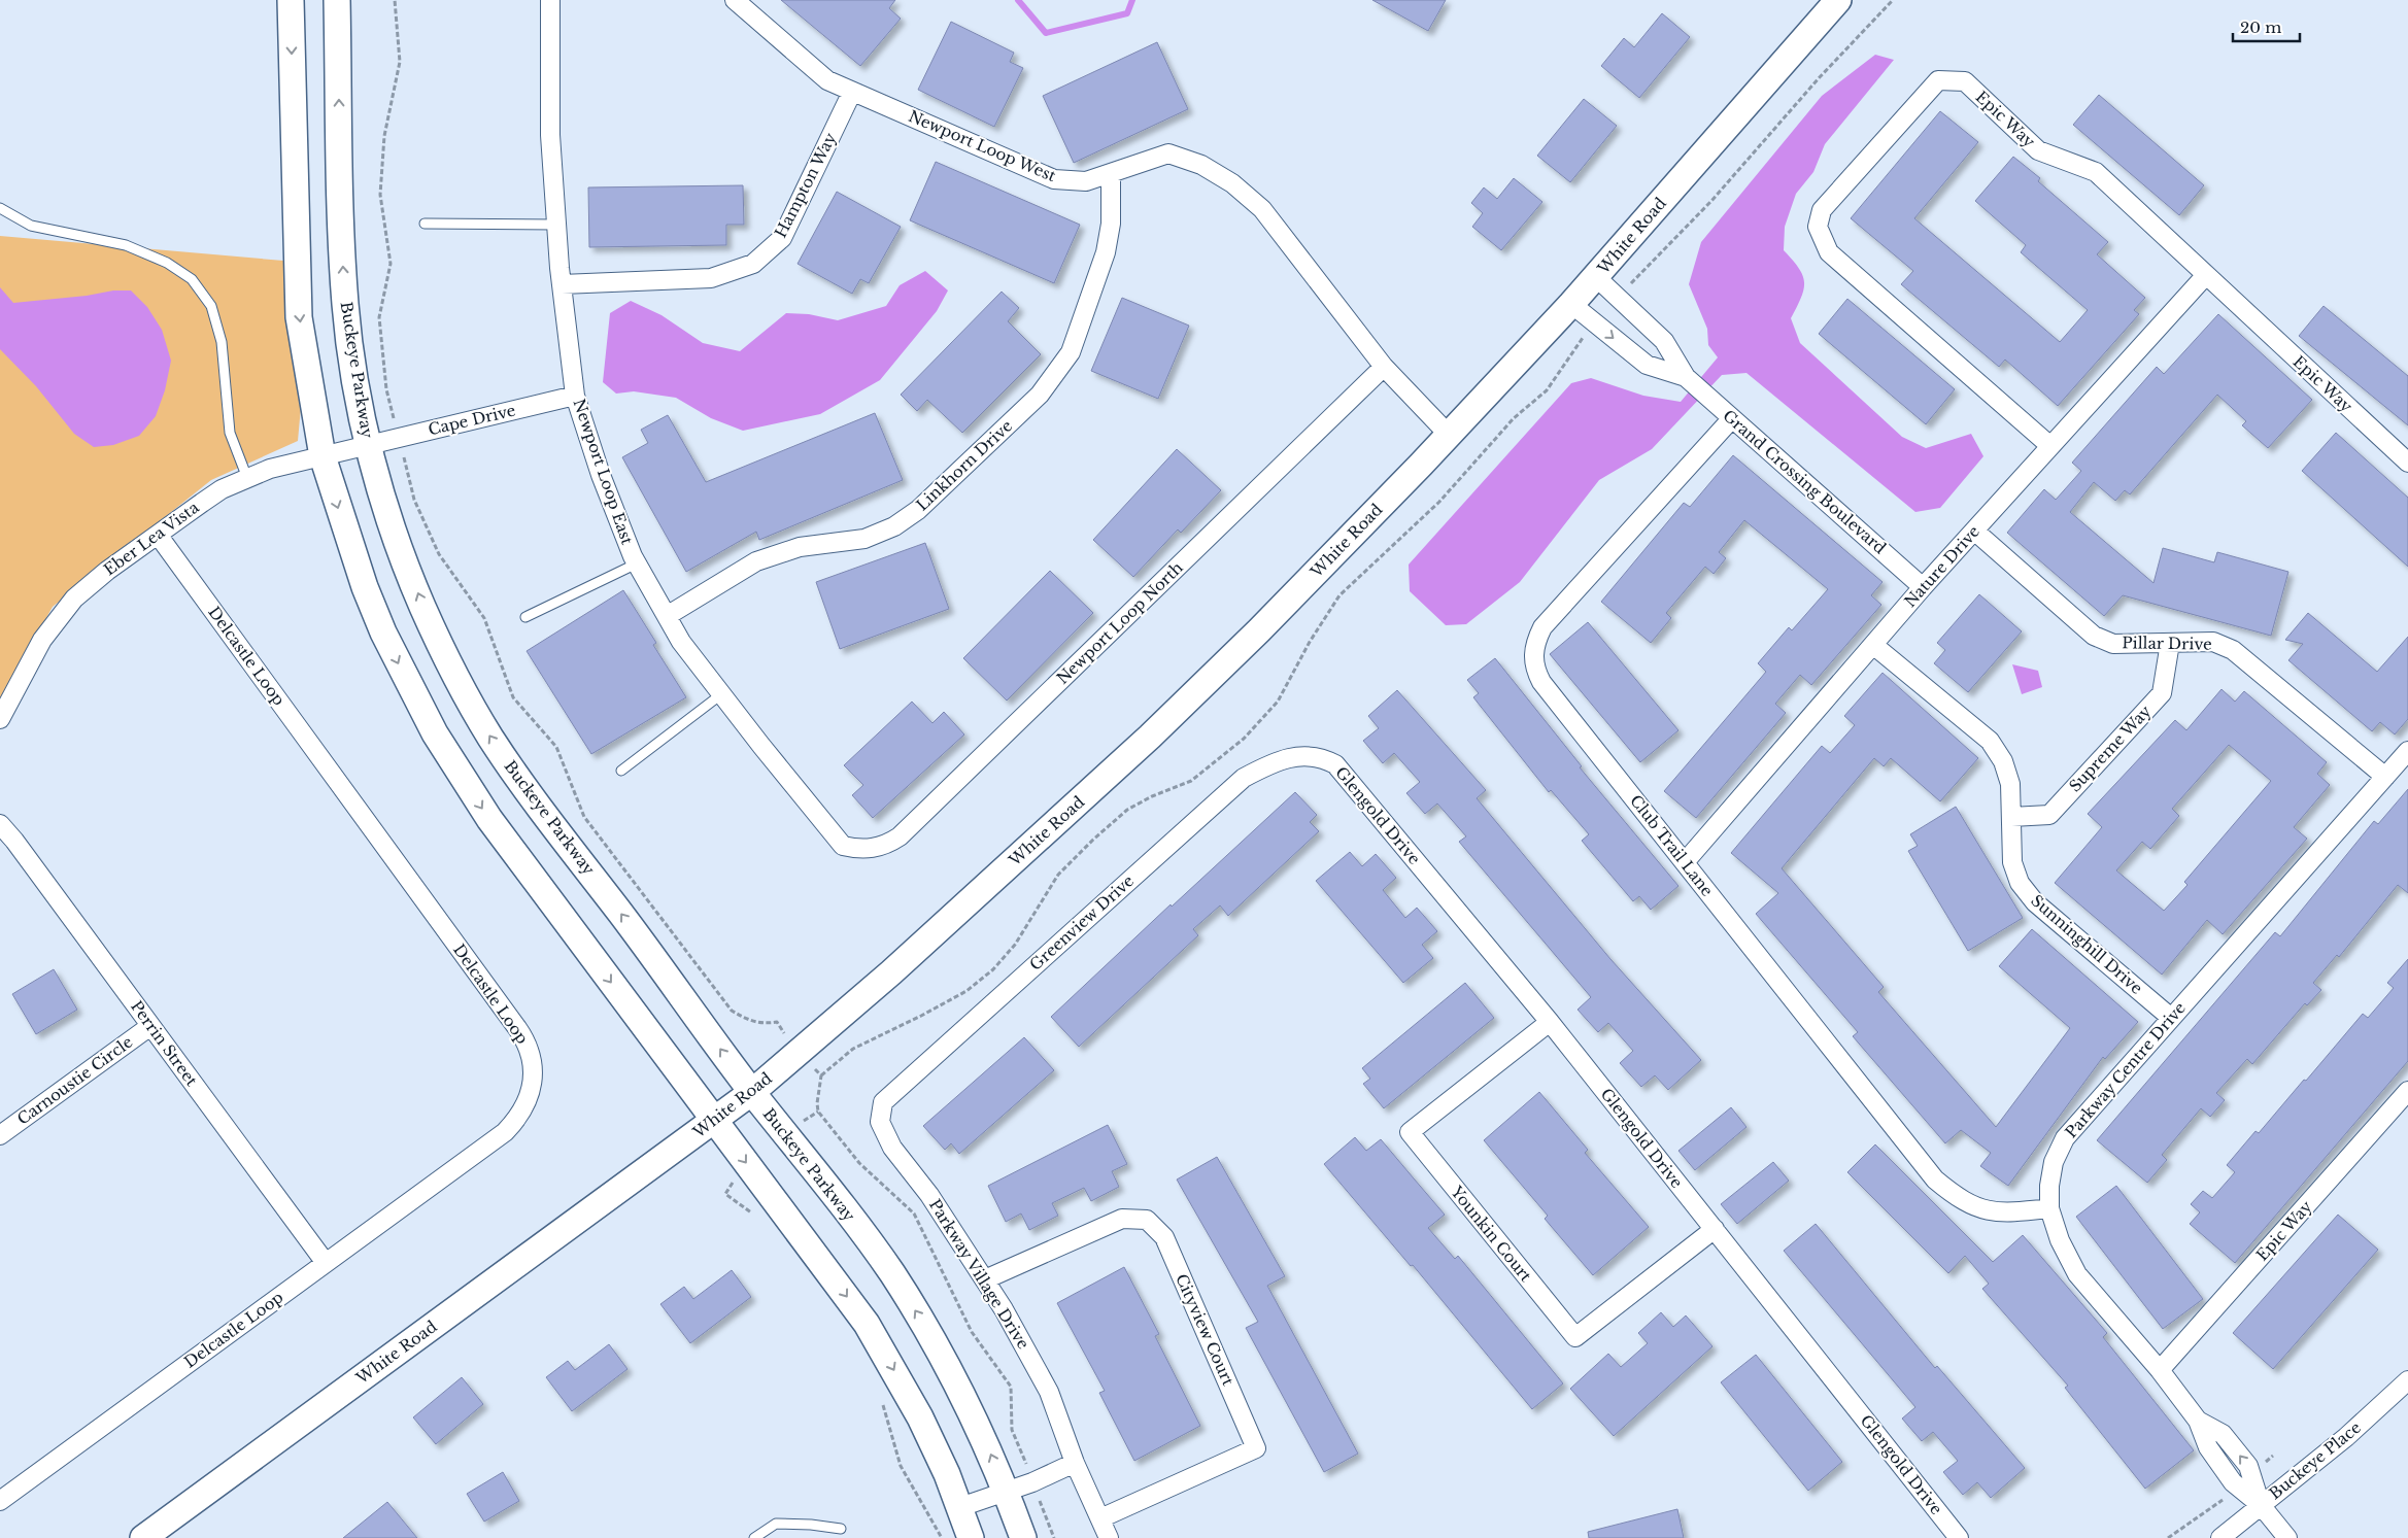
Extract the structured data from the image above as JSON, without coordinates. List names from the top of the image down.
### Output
{
  "streets": {
    "street": [
      "Epic Way",
      "Newport Loop West",
      "Hampton Way",
      "White Road",
      "Buckeye Parkway",
      "Cape Drive",
      "Linkhorn Drive",
      "Newport Loop East",
      "Grand Crossing Boulevard",
      "Eber Lea Vista",
      "Nature Drive",
      "Newport Loop North",
      "Pillar Drive",
      "Delcastle Loop",
      "Supreme Way",
      "Glengold Drive",
      "Club Trail Lane",
      "Greenview Drive",
      "Sunninghill Drive",
      "Perrin Street",
      "Parkway Centre Drive",
      "Carnoustie Circle",
      "Younkin Court",
      "Parkway Village Drive",
      "Cityview Court",
      "Buckeye Place"
    ]
  },
  "crossings": [
    ["Epic Way", "Nature Drive"],
    ["Epic Way", "Parkway Centre Drive"],
    ["Newport Loop West", "Hampton Way"],
    ["Newport Loop West", "White Road"],
    ["Newport Loop West", "Linkhorn Drive"],
    ["Newport Loop West", "Newport Loop North"],
    ["Hampton Way", "Newport Loop East"],
    ["White Road", "Buckeye Parkway"],
    ["White Road", "Grand Crossing Boulevard"],
    ["Buckeye Parkway", "Cape Drive"],
    ["Buckeye Parkway", "Eber Lea Vista"],
    ["Cape Drive", "Newport Loop East"],
    ["Cape Drive", "Eber Lea Vista"],
    ["Linkhorn Drive", "Newport Loop East"],
    ["Newport Loop East", "Newport Loop North"],
    ["Grand Crossing Boulevard", "Nature Drive"],
    ["Grand Crossing Boulevard", "Club Trail Lane"],
    ["Eber Lea Vista", "Delcastle Loop"],
    ["Nature Drive", "Pillar Drive"],
    ["Nature Drive", "Club Trail Lane"],
    ["Nature Drive", "Sunninghill Drive"],
    ["Pillar Drive", "Supreme Way"],
    ["Pillar Drive", "Parkway Centre Drive"],
    ["Delcastle Loop", "Perrin Street"],
    ["Supreme Way", "Sunninghill Drive"],
    ["Glengold Drive", "Greenview Drive"],
    ["Glengold Drive", "Younkin Court"],
    ["Club Trail Lane", "Parkway Centre Drive"],
    ["Greenview Drive", "Parkway Village Drive"],
    ["Sunninghill Drive", "Parkway Centre Drive"],
    ["Perrin Street", "Carnoustie Circle"],
    ["Parkway Centre Drive", "Buckeye Place"],
    ["Parkway Village Drive", "Cityview Court"]
  ],
  "scale_bar": "20 m"
}
